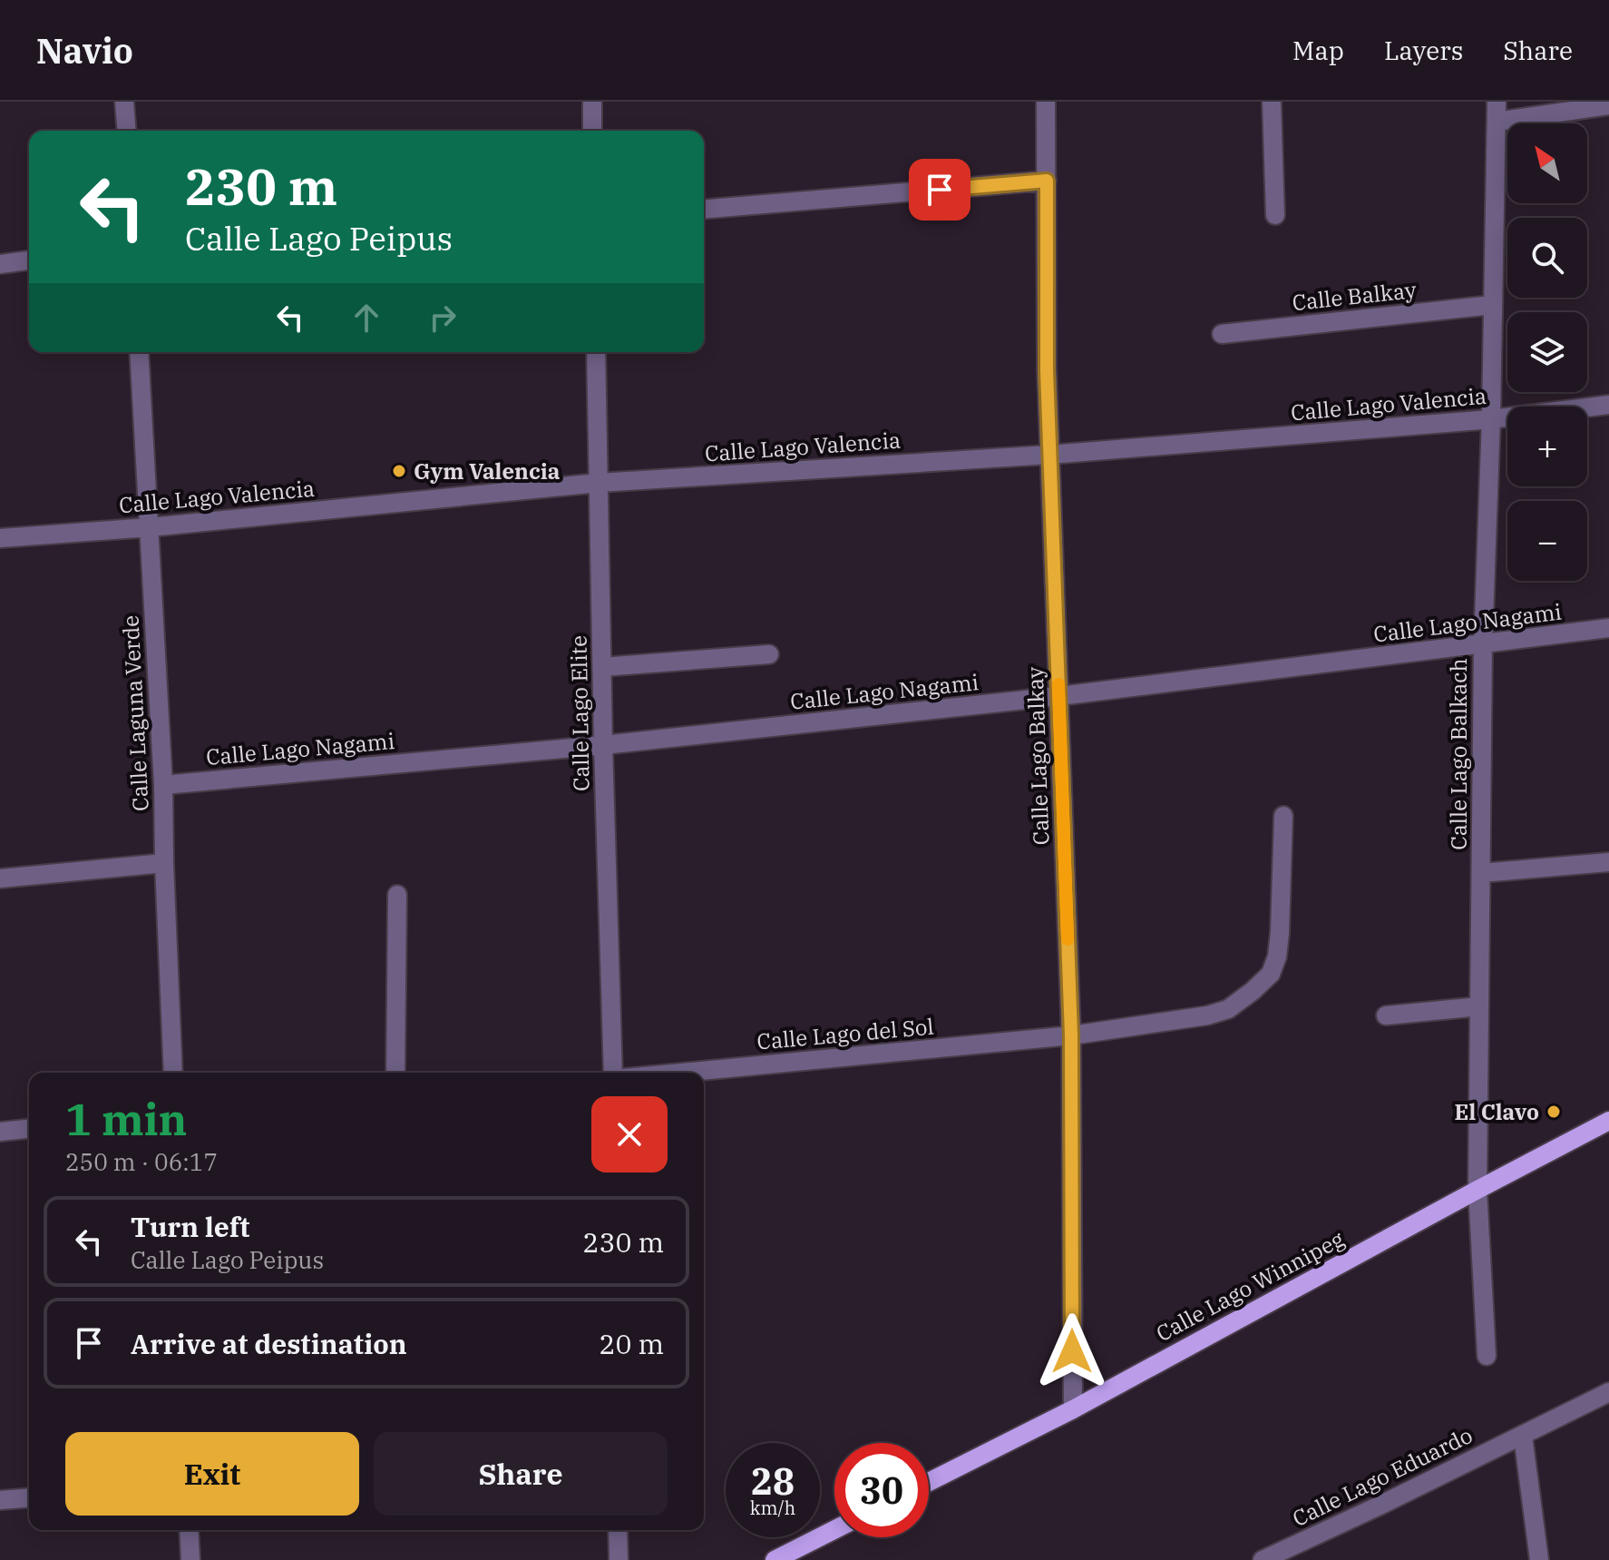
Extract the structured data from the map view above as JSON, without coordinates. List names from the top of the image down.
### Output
{
  "streets": {
    "main road": ["Calle Lago Winnipeg"],
    "street": [
      "Calle Balkay",
      "Calle Lago Valencia",
      "Calle Lago Nagami",
      "Calle Laguna Verde",
      "Calle Lago Elite",
      "Calle Lago Balkach",
      "Calle Lago Balkay",
      "Calle Lago del Sol",
      "Calle Lago Eduardo"
    ]
  },
  "crossings": [
    ["Calle Balkay", "Calle Lago Balkach"],
    ["Calle Lago Valencia", "Calle Laguna Verde"],
    ["Calle Lago Valencia", "Calle Lago Elite"],
    ["Calle Lago Valencia", "Calle Lago Balkach"],
    ["Calle Lago Valencia", "Calle Lago Balkay"],
    ["Calle Lago Nagami", "Calle Laguna Verde"],
    ["Calle Lago Nagami", "Calle Lago Elite"],
    ["Calle Lago Nagami", "Calle Lago Balkach"],
    ["Calle Lago Nagami", "Calle Lago Balkay"],
    ["Calle Lago Balkach", "Calle Lago Winnipeg"],
    ["Calle Lago Balkay", "Calle Lago del Sol"],
    ["Calle Lago Balkay", "Calle Lago Winnipeg"]
  ],
  "places": ["Gym Valencia", "El Clavo"],
  "north": "top left",
  "page": {
    "header": "Navio",
    "nav": ["Map", "Layers", "Share"],
    "map_buttons": ["+", "−"],
    "turn": ["230 m", "Calle Lago Peipus"],
    "heading": ["1 min", "250 m · 06:17"],
    "list": [
      {
        "name": "Turn left",
        "note": "Calle Lago Peipus",
        "value": "230 m"
      },
      {
        "name": "Arrive at destination",
        "value": "20 m"
      }
    ],
    "buttons": ["Exit", "Share"],
    "speed": "28 km/h",
    "limit": "30"
  }
}
